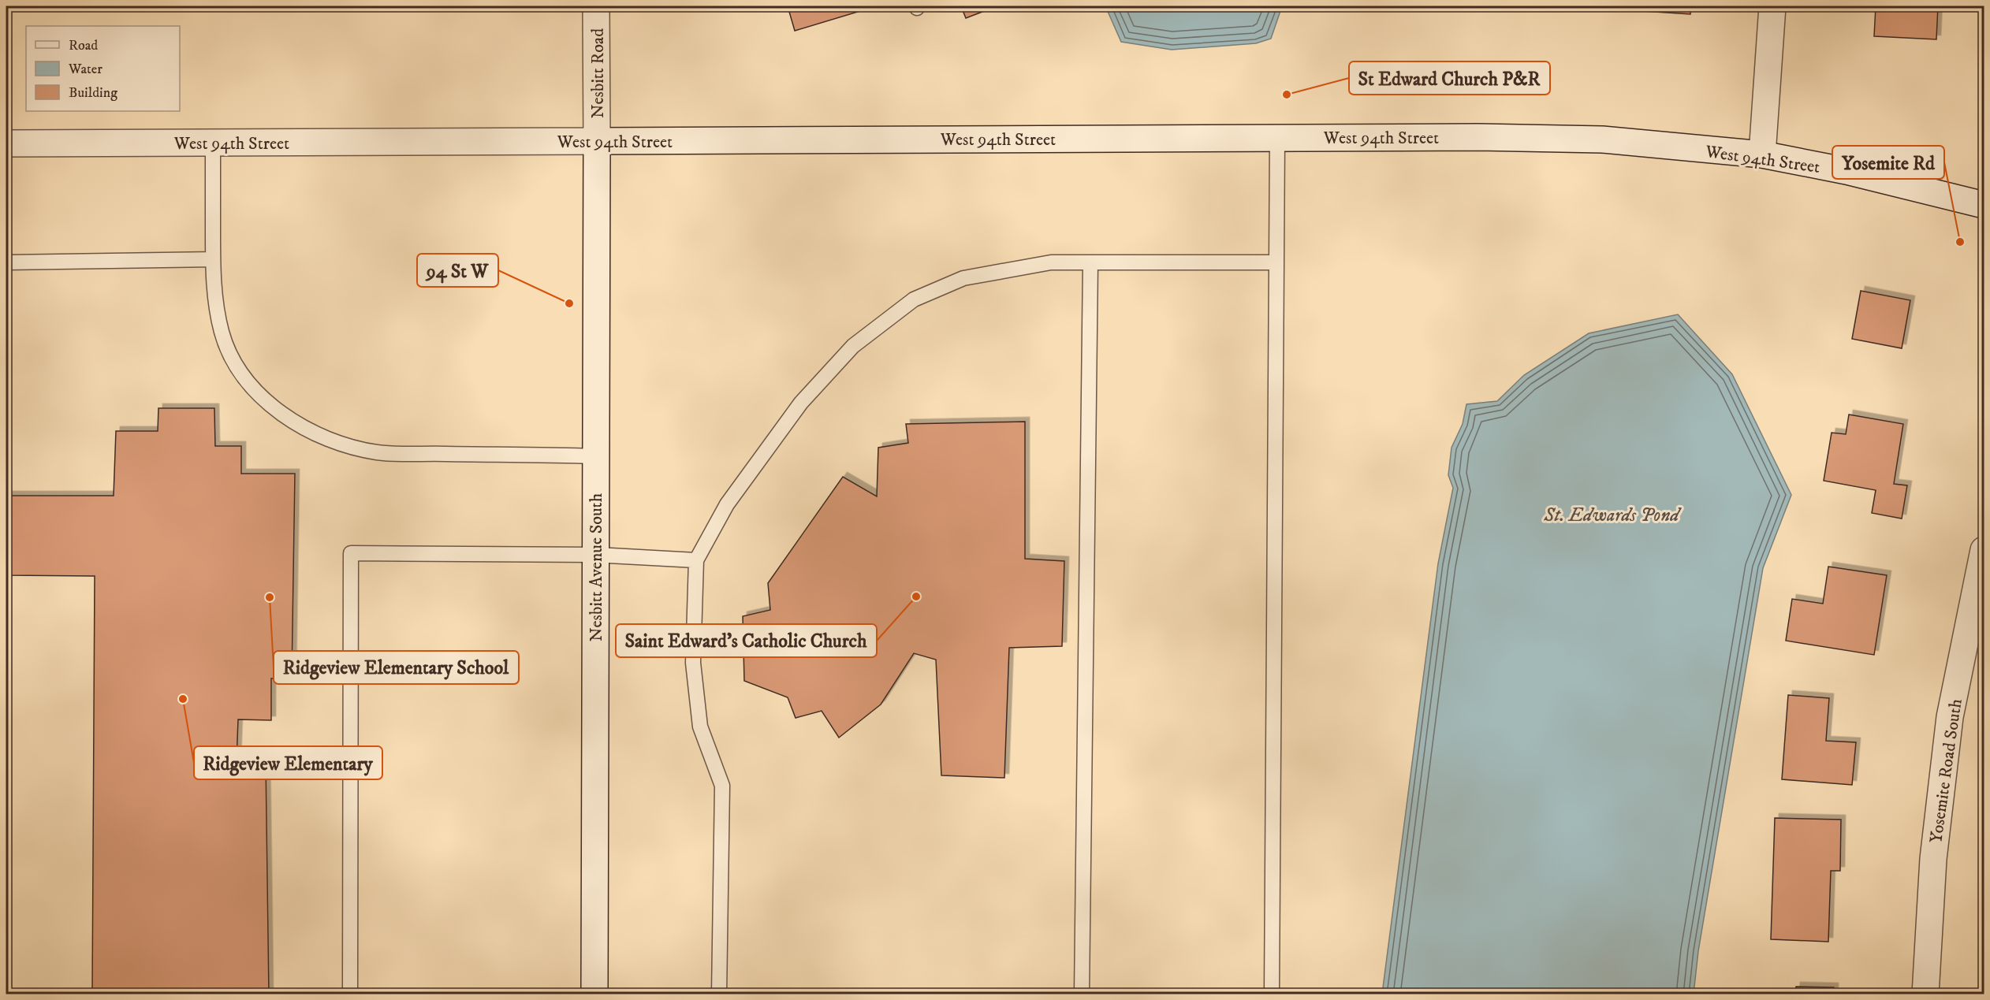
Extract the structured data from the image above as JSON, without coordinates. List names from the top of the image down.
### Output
{
  "streets": {
    "street": [
      "Nesbitt Road",
      "West 94th Street",
      "Nesbitt Avenue South",
      "Yosemite Road South"
    ]
  },
  "crossings": [
    ["Nesbitt Road", "West 94th Street"],
    ["Nesbitt Road", "Nesbitt Avenue South"],
    ["West 94th Street", "Nesbitt Avenue South"]
  ],
  "water": ["St. Edwards Pond"],
  "places": [
    "St Edward Church P&R",
    "Yosemite Rd",
    "94 St W",
    "Saint Edward's Catholic Church",
    "Ridgeview Elementary School",
    "Ridgeview Elementary"
  ],
  "legend": ["Road", "Water", "Building"]
}
